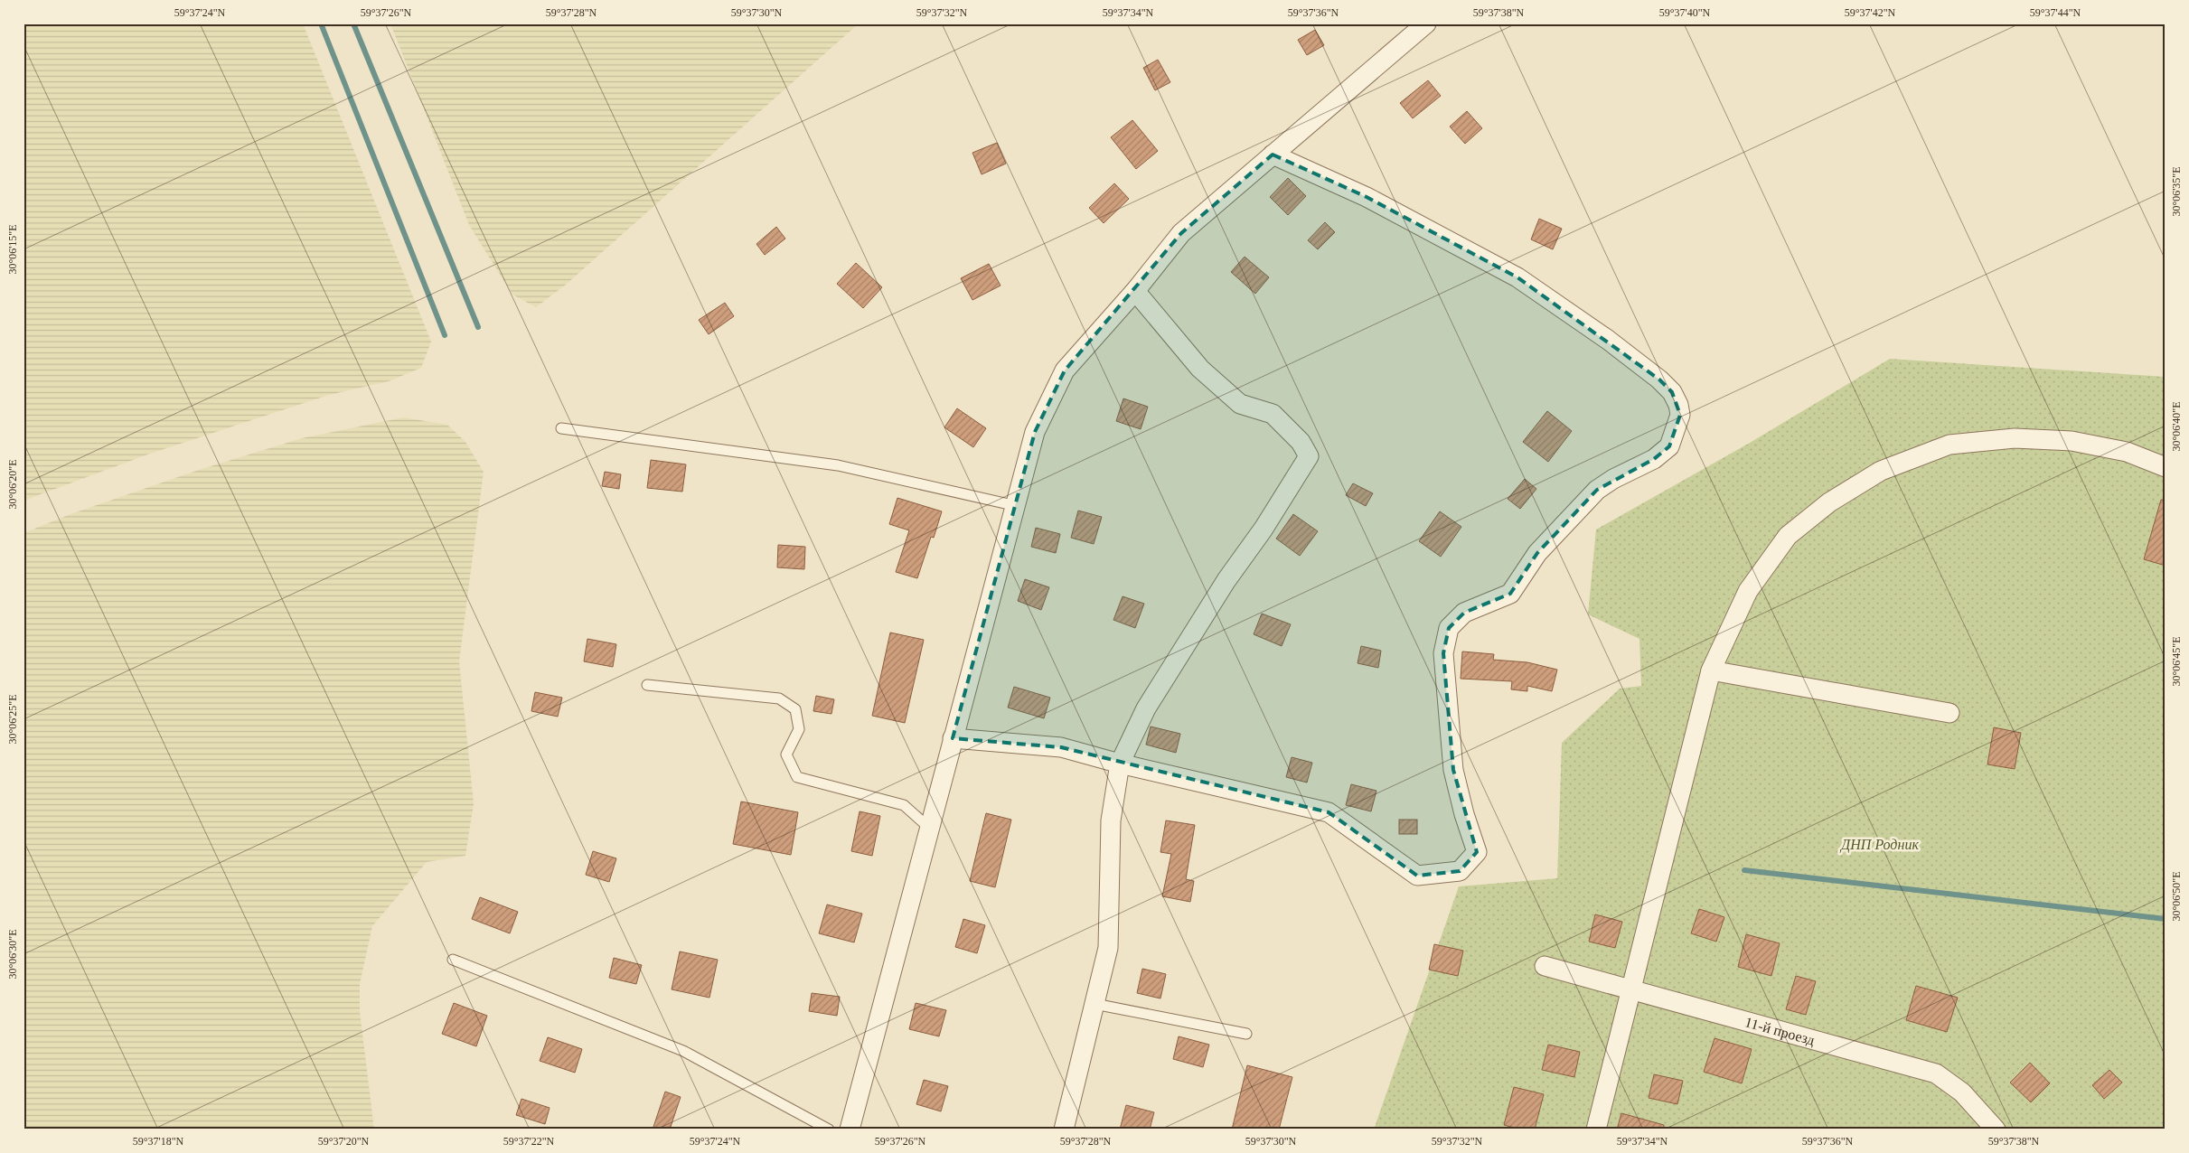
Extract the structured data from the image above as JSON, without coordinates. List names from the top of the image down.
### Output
{
  "streets": {
    "street": ["11-й проезд"]
  },
  "parks": ["ДНП Родник"],
  "coordinates": [
    "59°37'24\"N",
    "59°37'26\"N",
    "59°37'28\"N",
    "59°37'30\"N",
    "59°37'32\"N",
    "59°37'34\"N",
    "59°37'36\"N",
    "59°37'38\"N",
    "59°37'40\"N",
    "59°37'42\"N",
    "59°37'44\"N",
    "30°06'35\"E",
    "30°06'15\"E",
    "30°06'40\"E",
    "30°06'20\"E",
    "30°06'45\"E",
    "30°06'25\"E",
    "30°06'50\"E",
    "30°06'30\"E",
    "59°37'18\"N",
    "59°37'20\"N",
    "59°37'22\"N"
  ]
}
